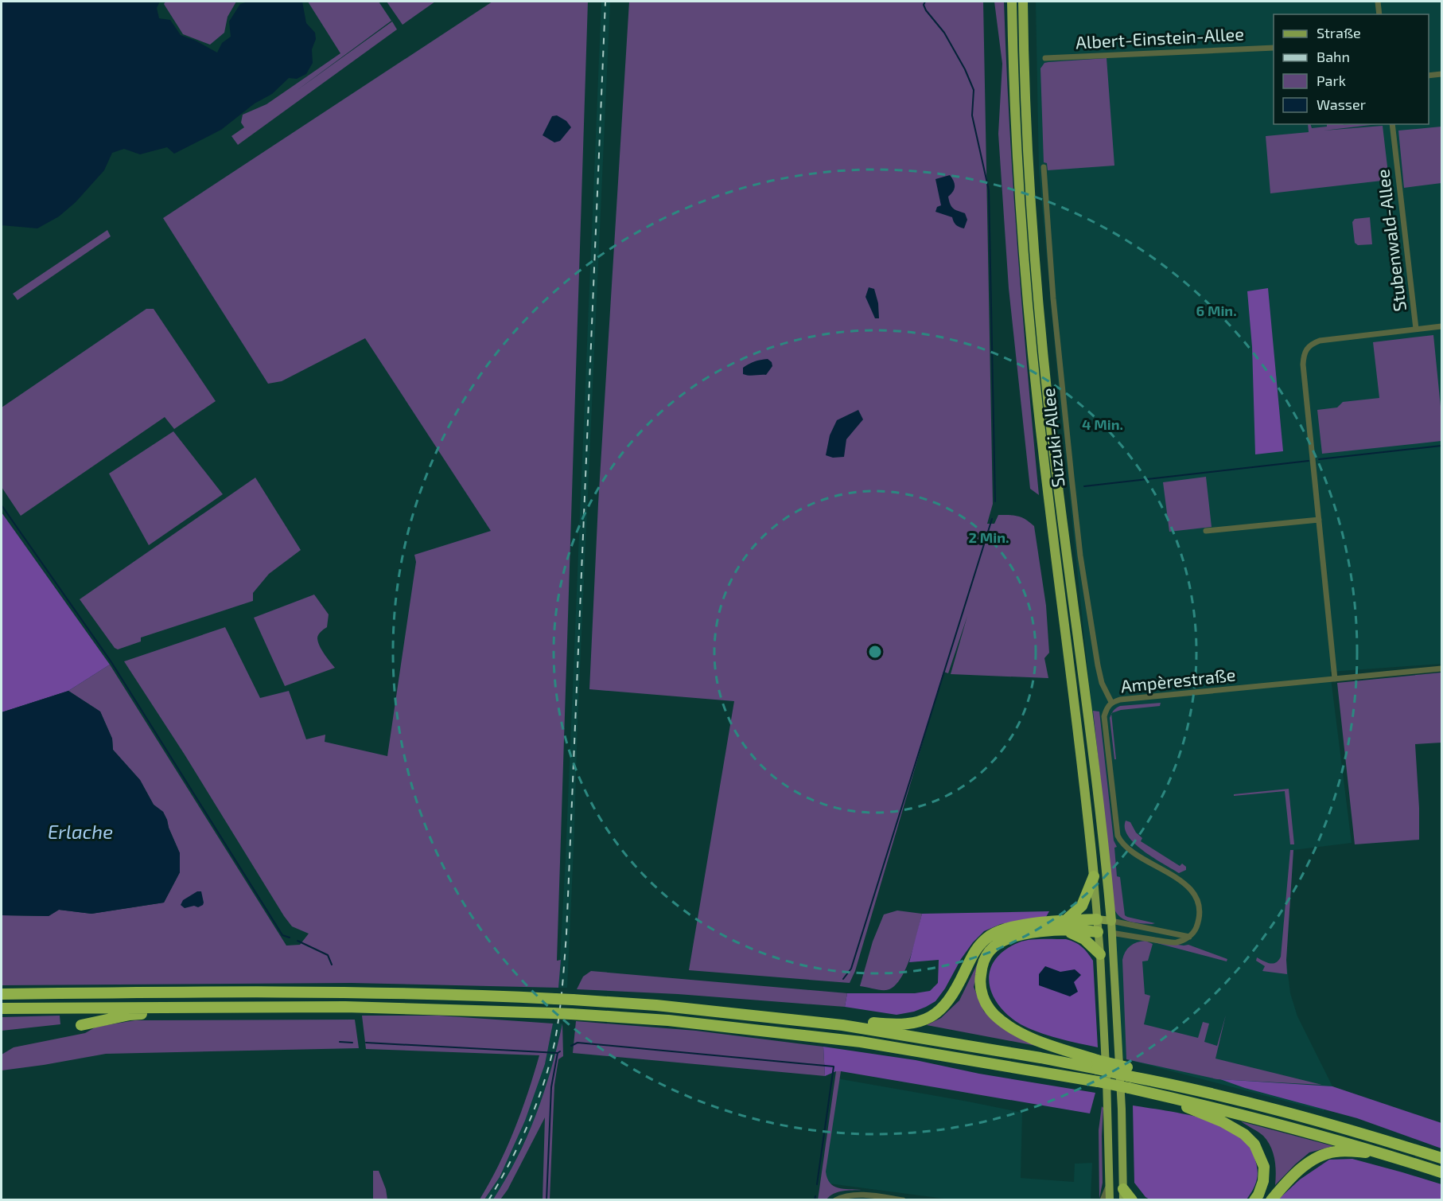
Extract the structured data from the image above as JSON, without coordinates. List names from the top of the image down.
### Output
{
  "streets": {
    "street": [
      "Albert-Einstein-Allee",
      "Stubenwald-Allee",
      "Suzuki-Allee",
      "Ampèrestraße"
    ]
  },
  "crossings": [
    ["Suzuki-Allee", "Ampèrestraße"]
  ],
  "water": ["Erlache"],
  "legend": [
    "Straße",
    "Bahn",
    "Park",
    "Wasser"
  ],
  "rings": ["6 Min.", "4 Min.", "2 Min."]
}
